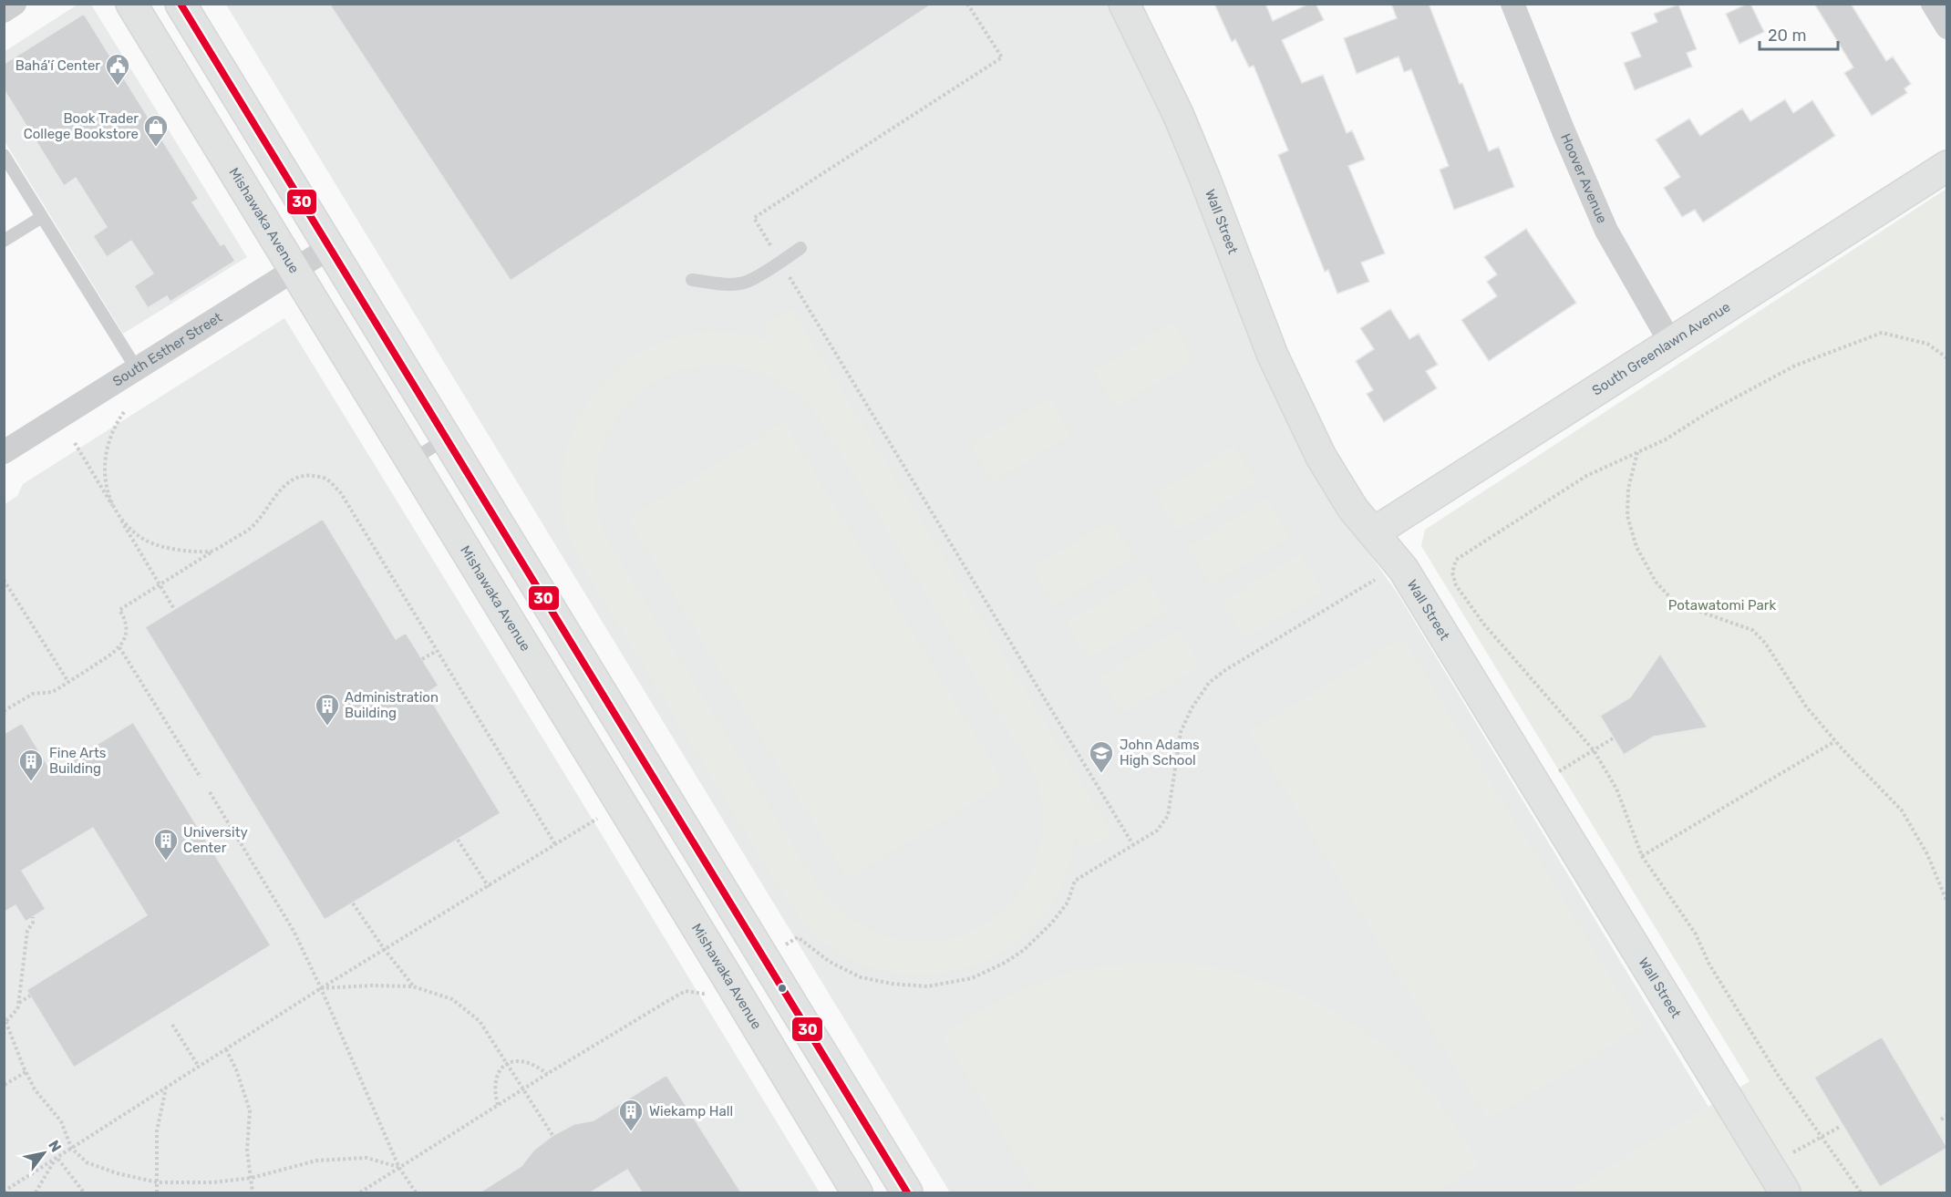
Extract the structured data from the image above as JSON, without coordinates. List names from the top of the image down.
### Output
{
  "streets": {
    "main road": ["Mishawaka Avenue", "Wall Street", "South Greenlawn Avenue"],
    "street": ["Hoover Avenue", "South Esther Street"]
  },
  "crossings": [
    ["Hoover Avenue", "South Greenlawn Avenue"],
    ["Mishawaka Avenue", "South Esther Street"],
    ["Wall Street", "South Greenlawn Avenue"]
  ],
  "parks": ["Potawatomi Park"],
  "places": {
    "public building": ["Bahá'í Center"],
    "shop": ["Book Trader College Bookstore"],
    "building": [
      "Administration Building",
      "Fine Arts Building",
      "University Center",
      "Wiekamp Hall"
    ],
    "school or university": ["John Adams High School"]
  },
  "lines": ["transit line 30"],
  "scale_bar": "20 m",
  "north": "top right"
}
